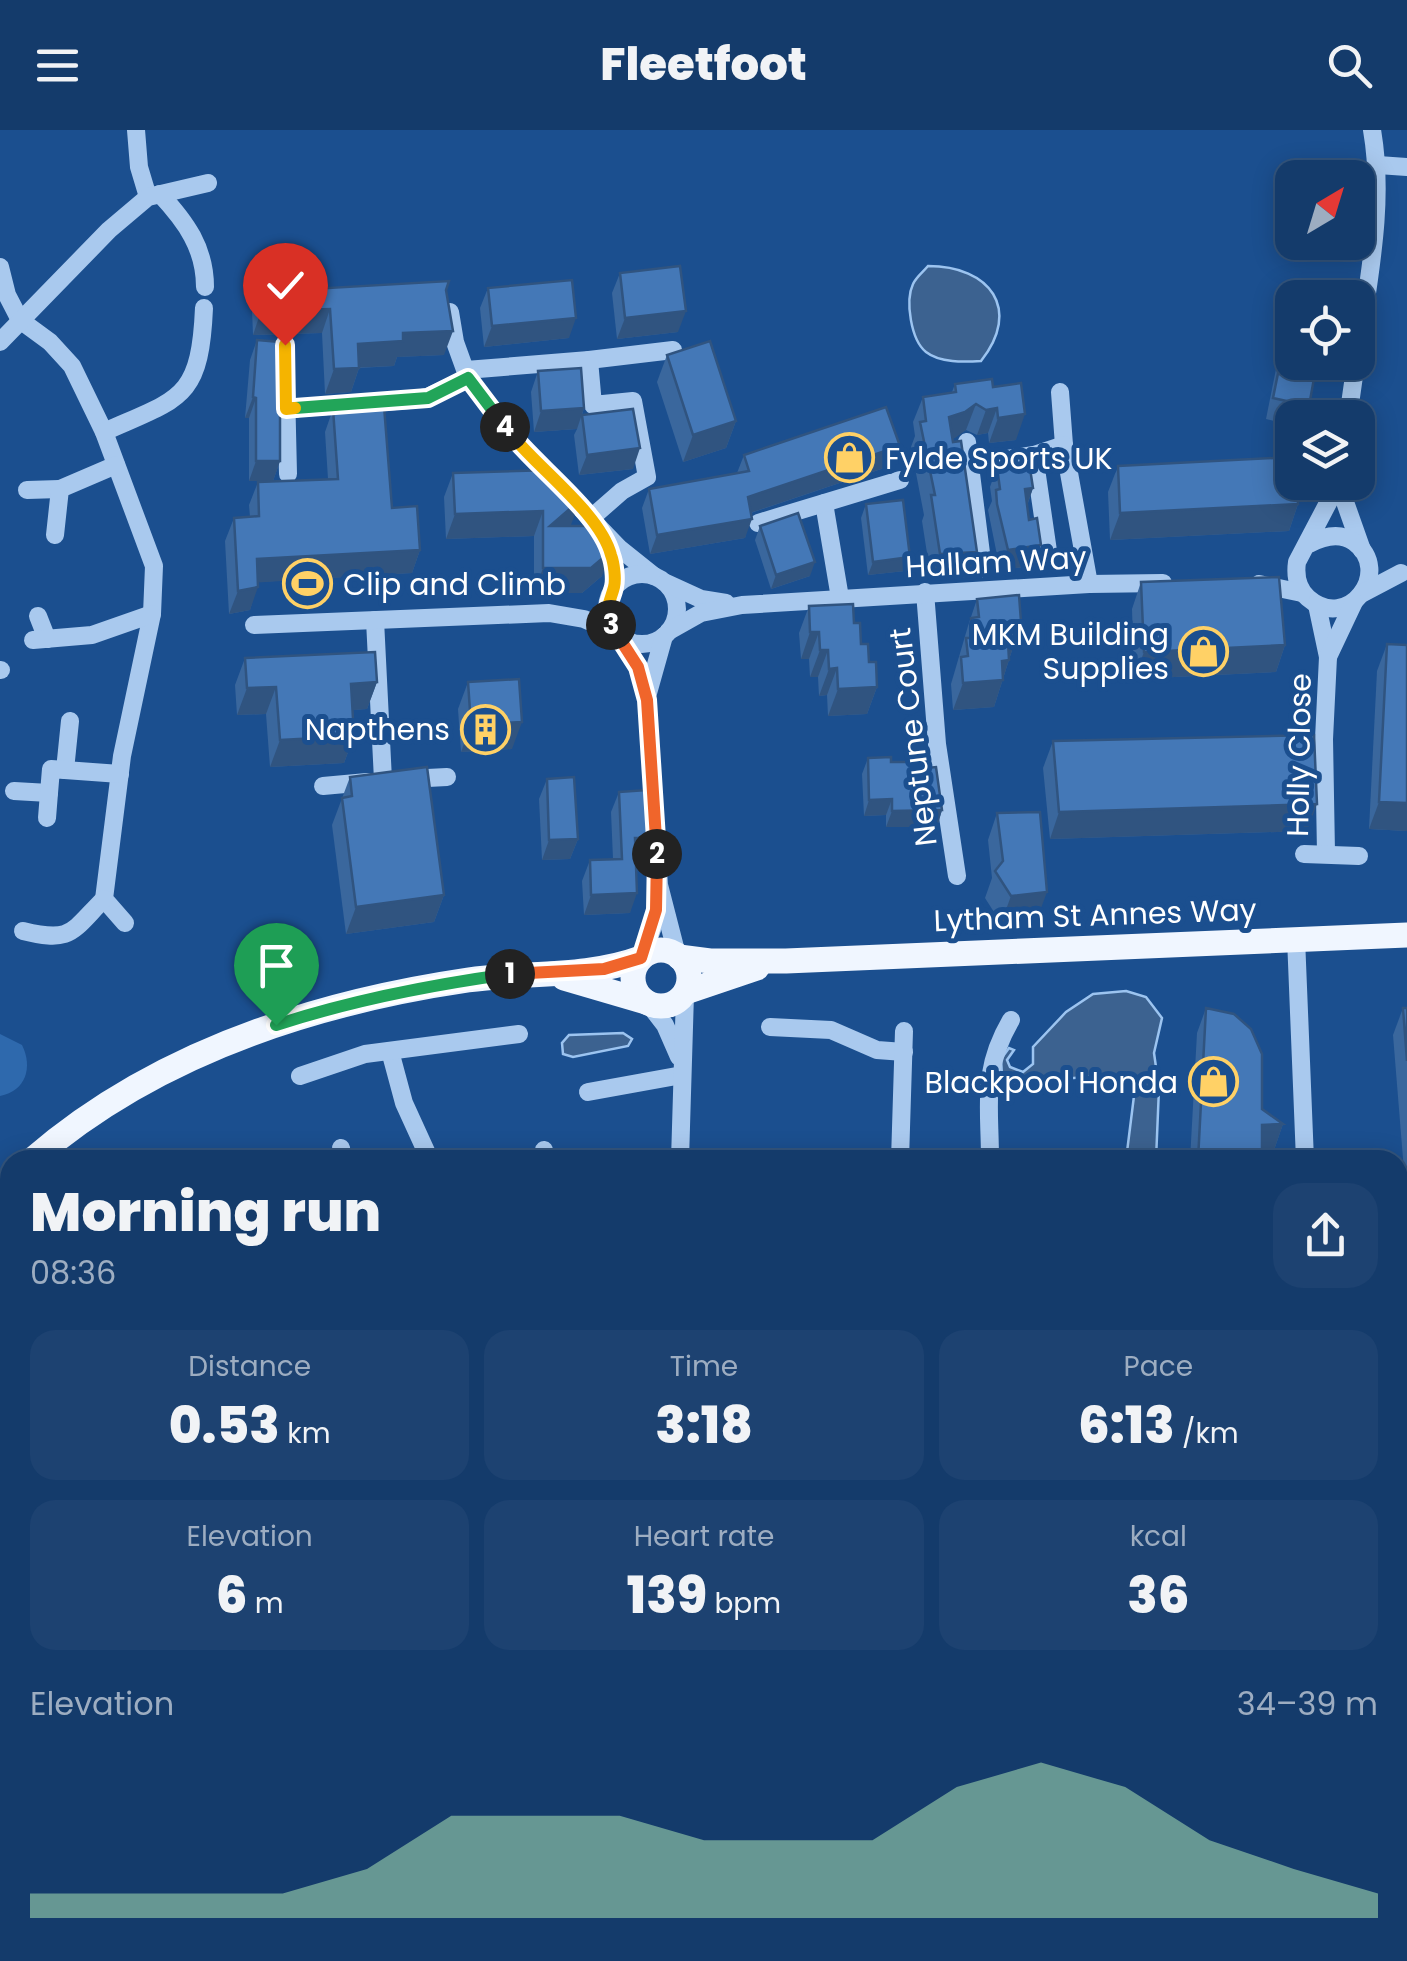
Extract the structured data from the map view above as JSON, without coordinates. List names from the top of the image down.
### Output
{
  "streets": {
    "main road": ["Lytham St Annes Way"],
    "street": ["Hallam Way", "Neptune Court", "Holly Close"]
  },
  "crossings": [
    ["Hallam Way", "Neptune Court"]
  ],
  "places": {
    "shop": ["Fylde Sports UK", "MKM Building Supplies", "Blackpool Honda"],
    "sports": ["Clip and Climb"],
    "building": ["Napthens"]
  },
  "north": "top right",
  "page": {
    "header": "Fleetfoot",
    "pins": [
      "4",
      "3",
      "2",
      "1"
    ],
    "heading": ["Morning run", "08:36"],
    "stats": [
      ["Distance", "0.53 km"],
      ["Time", "3:18"],
      ["Pace", "6:13 /km"],
      ["Elevation", "6 m"],
      ["Heart rate", "139 bpm"],
      ["kcal", "36"]
    ],
    "chart": ["Elevation", "34–39 m"]
  }
}
